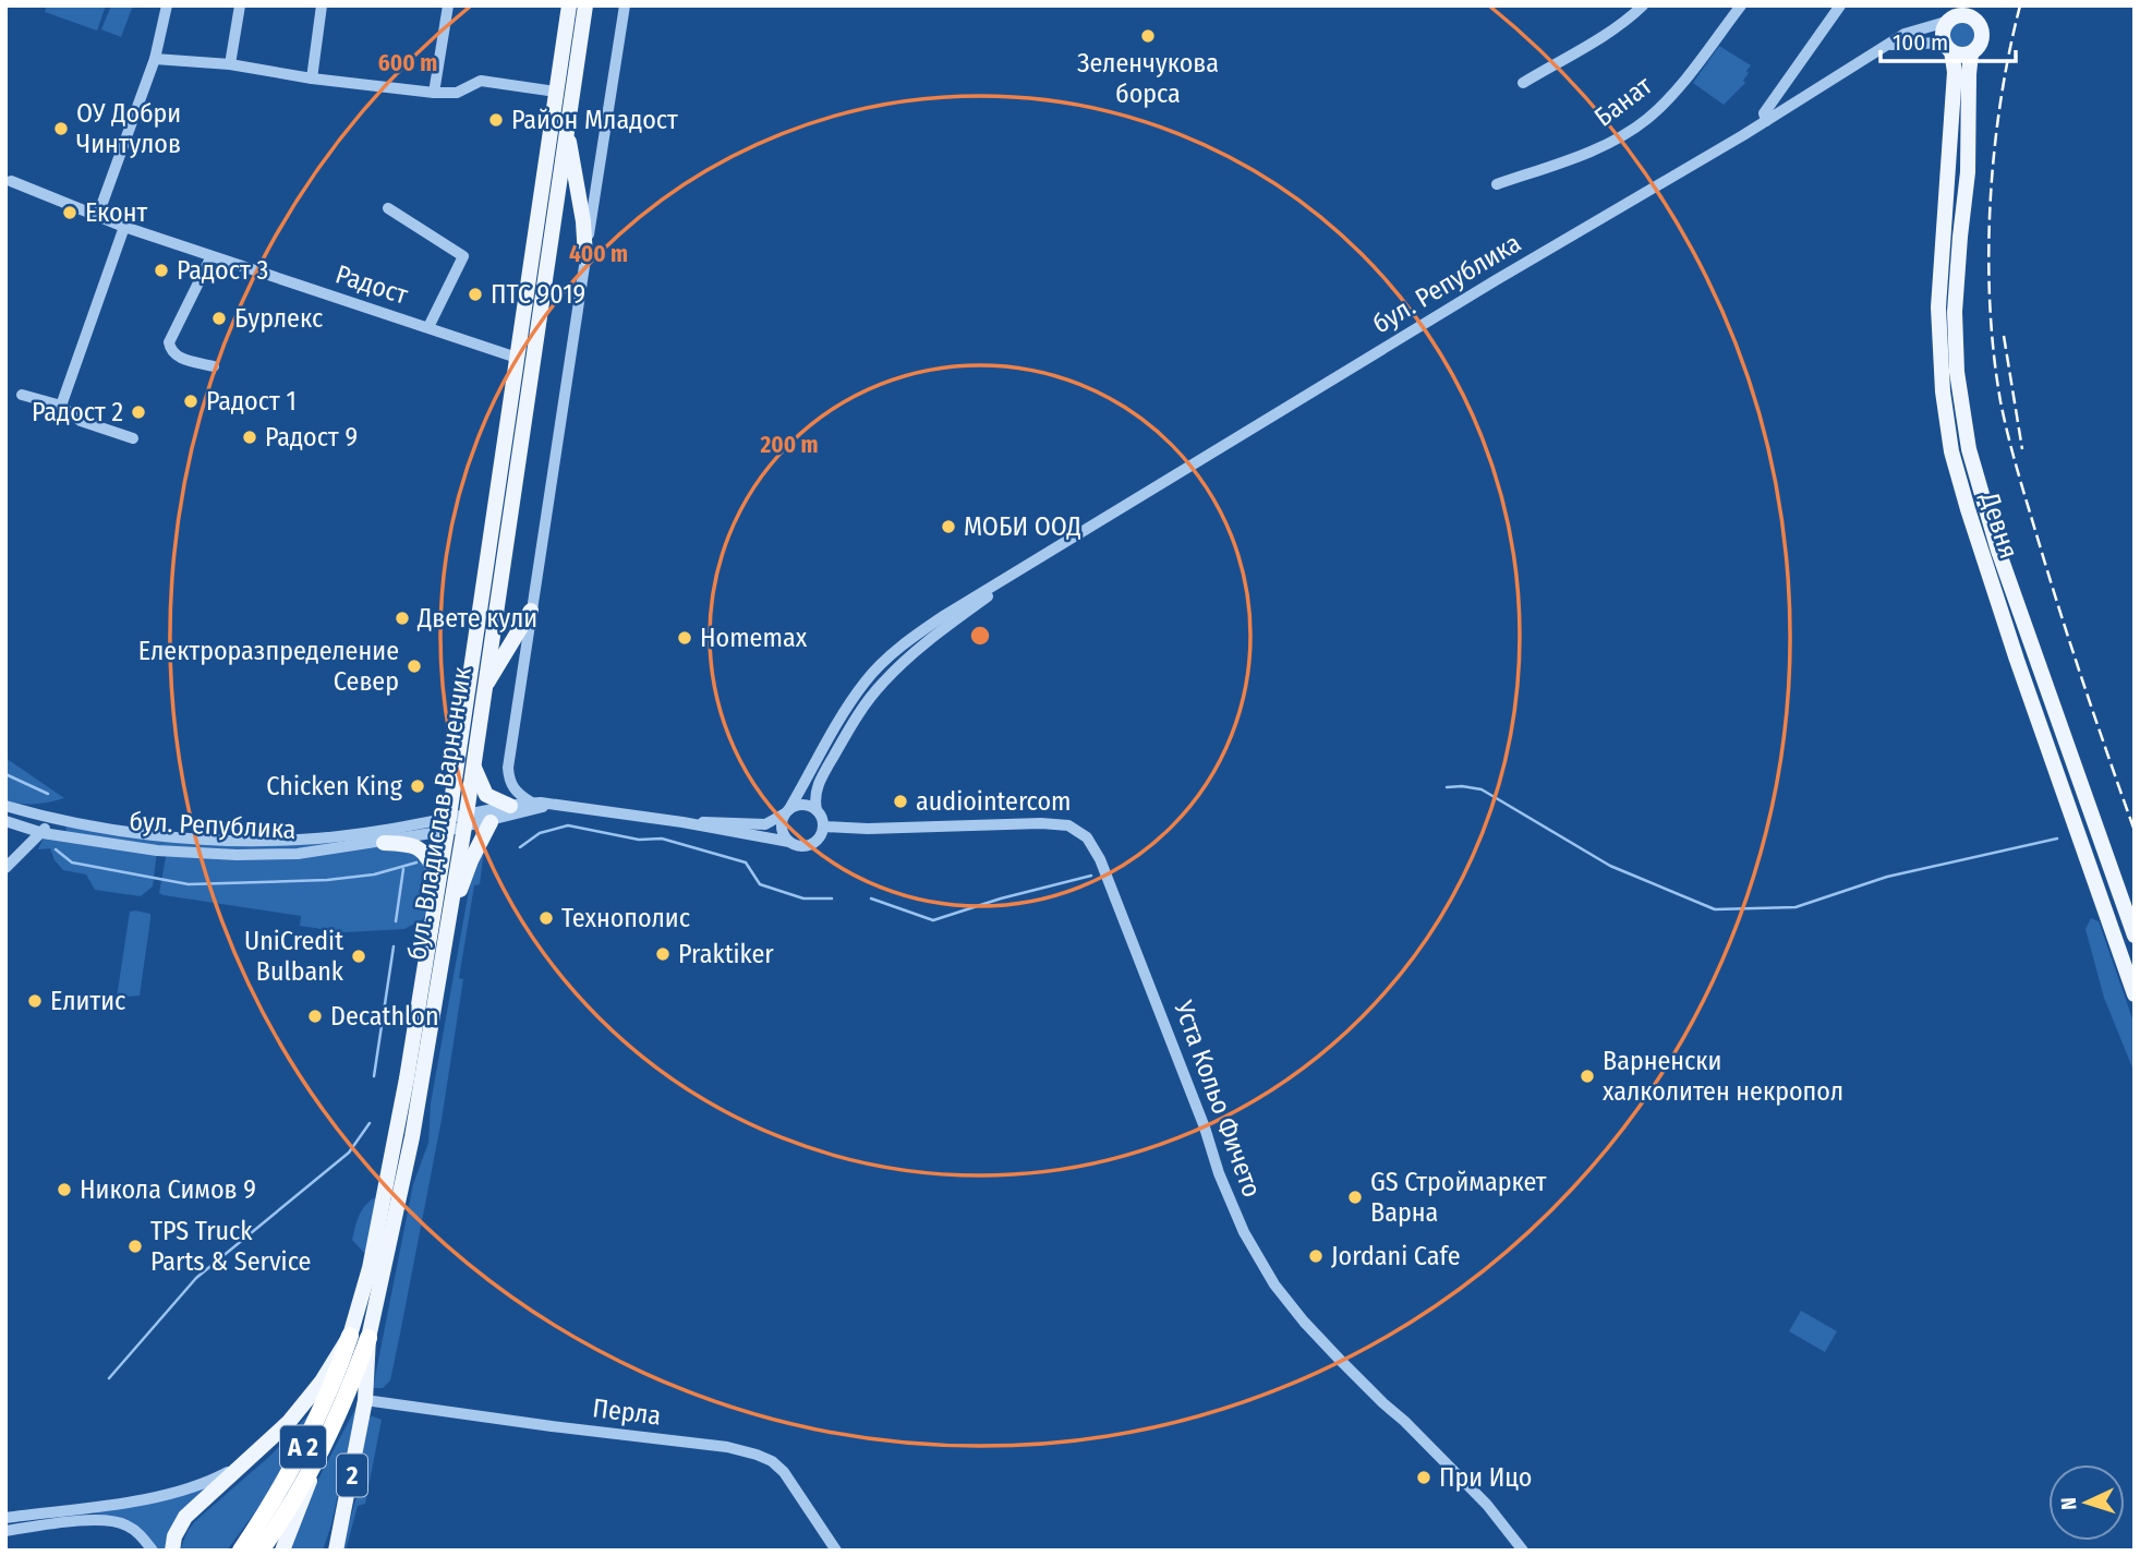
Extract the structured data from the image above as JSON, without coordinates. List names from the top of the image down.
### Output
{
  "streets": {
    "highway": ["A 2"],
    "main road": ["Девня", "бул. Владислав Варненчик", "2"],
    "street": [
      "Банат",
      "бул. Република",
      "Радост",
      "Уста Кольо Фичето",
      "Перла"
    ]
  },
  "crossings": [
    ["бул. Република", "Девня"],
    ["бул. Република", "бул. Владислав Варненчик"],
    ["бул. Република", "Уста Кольо Фичето"],
    ["Радост", "бул. Владислав Варненчик"],
    ["бул. Владислав Варненчик", "Перла"],
    ["бул. Владислав Варненчик", "A 2"],
    ["бул. Владислав Варненчик", "2"],
    ["Перла", "2"]
  ],
  "places": [
    "Зеленчукова борса",
    "Район Младост",
    "ОУ Добри Чинтулов",
    "Еконт",
    "Радост 3",
    "ПТС 9019",
    "Бурлекс",
    "Радост 1",
    "Радост 2",
    "Радост 9",
    "МОБИ ООД",
    "Двете кули",
    "Homemax",
    "Електроразпределение Север",
    "Chicken King",
    "audiointercom",
    "Технополис",
    "Praktiker",
    "UniCredit Bulbank",
    "Елитис",
    "Decathlon",
    "Варненски халколитен некропол",
    "Никола Симов 9",
    "GS Строймаркет Варна",
    "TPS Truck Parts & Service",
    "Jordani Cafe",
    "При Ицо"
  ],
  "scale_bar": "100 m",
  "north": "left",
  "rings": ["600 m", "400 m", "200 m"]
}
